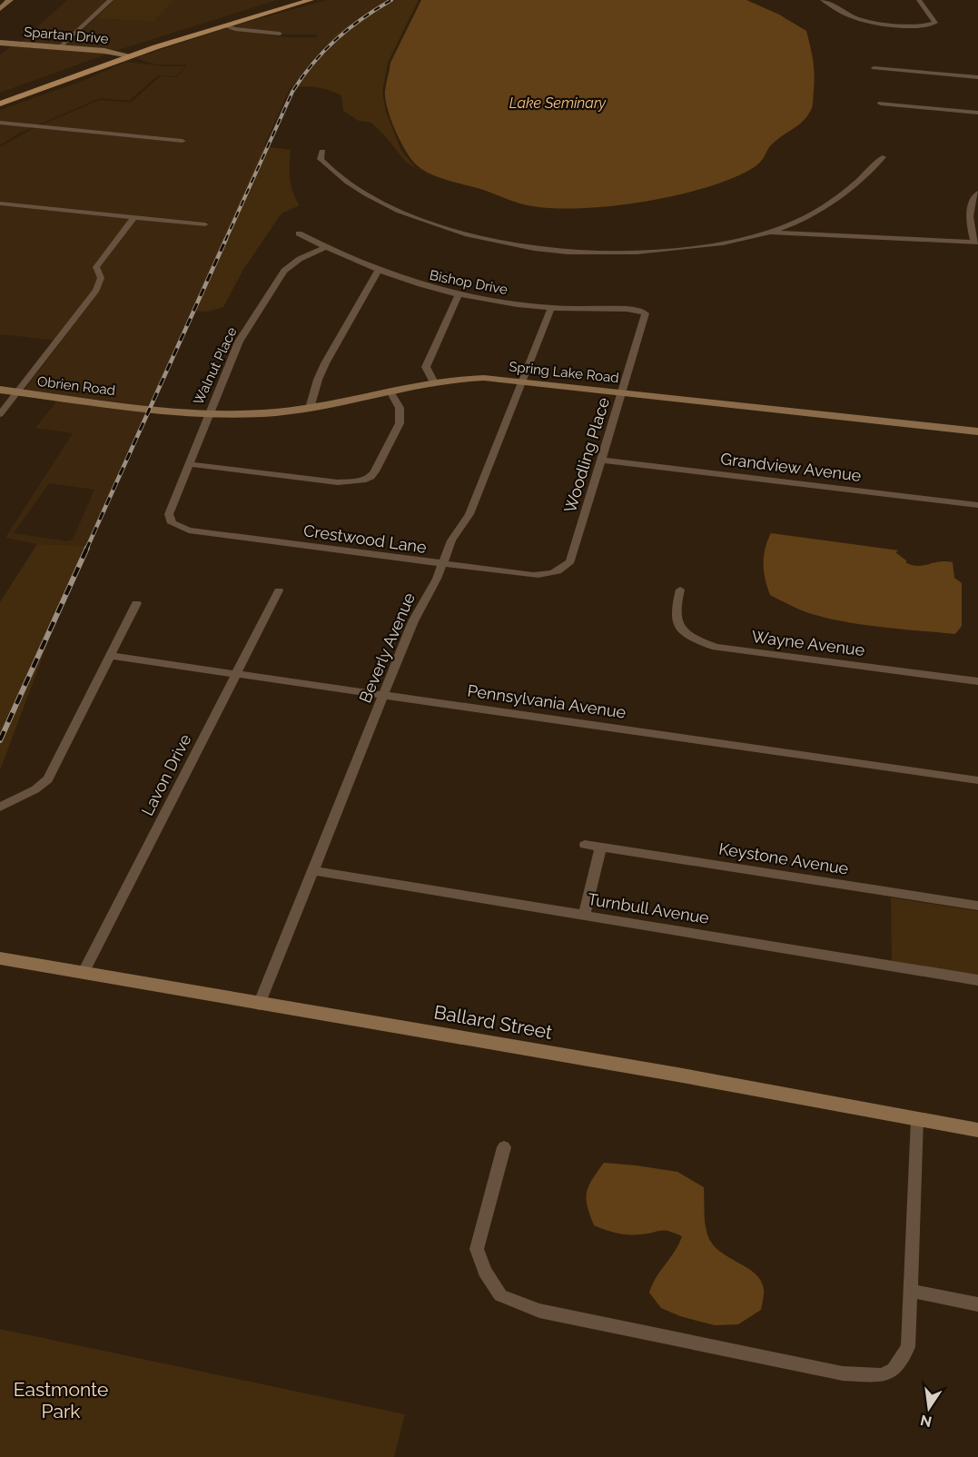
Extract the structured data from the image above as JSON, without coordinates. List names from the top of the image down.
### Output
{
  "streets": {
    "street": [
      "Spartan Drive",
      "Bishop Drive",
      "Walnut Place",
      "Spring Lake Road",
      "Obrien Road",
      "Woodling Place",
      "Grandview Avenue",
      "Crestwood Lane",
      "Wayne Avenue",
      "Beverly Avenue",
      "Pennsylvania Avenue",
      "Lavon Drive",
      "Keystone Avenue",
      "Turnbull Avenue",
      "Ballard Street"
    ]
  },
  "crossings": [
    ["Bishop Drive", "Walnut Place"],
    ["Bishop Drive", "Woodling Place"],
    ["Bishop Drive", "Beverly Avenue"],
    ["Walnut Place", "Spring Lake Road"],
    ["Walnut Place", "Crestwood Lane"],
    ["Spring Lake Road", "Obrien Road"],
    ["Spring Lake Road", "Woodling Place"],
    ["Spring Lake Road", "Beverly Avenue"],
    ["Woodling Place", "Grandview Avenue"],
    ["Woodling Place", "Crestwood Lane"],
    ["Crestwood Lane", "Beverly Avenue"],
    ["Beverly Avenue", "Pennsylvania Avenue"],
    ["Beverly Avenue", "Turnbull Avenue"],
    ["Beverly Avenue", "Ballard Street"],
    ["Pennsylvania Avenue", "Lavon Drive"],
    ["Lavon Drive", "Ballard Street"]
  ],
  "water": ["Lake Seminary"],
  "parks": ["Eastmonte Park"],
  "north": "bottom"
}
